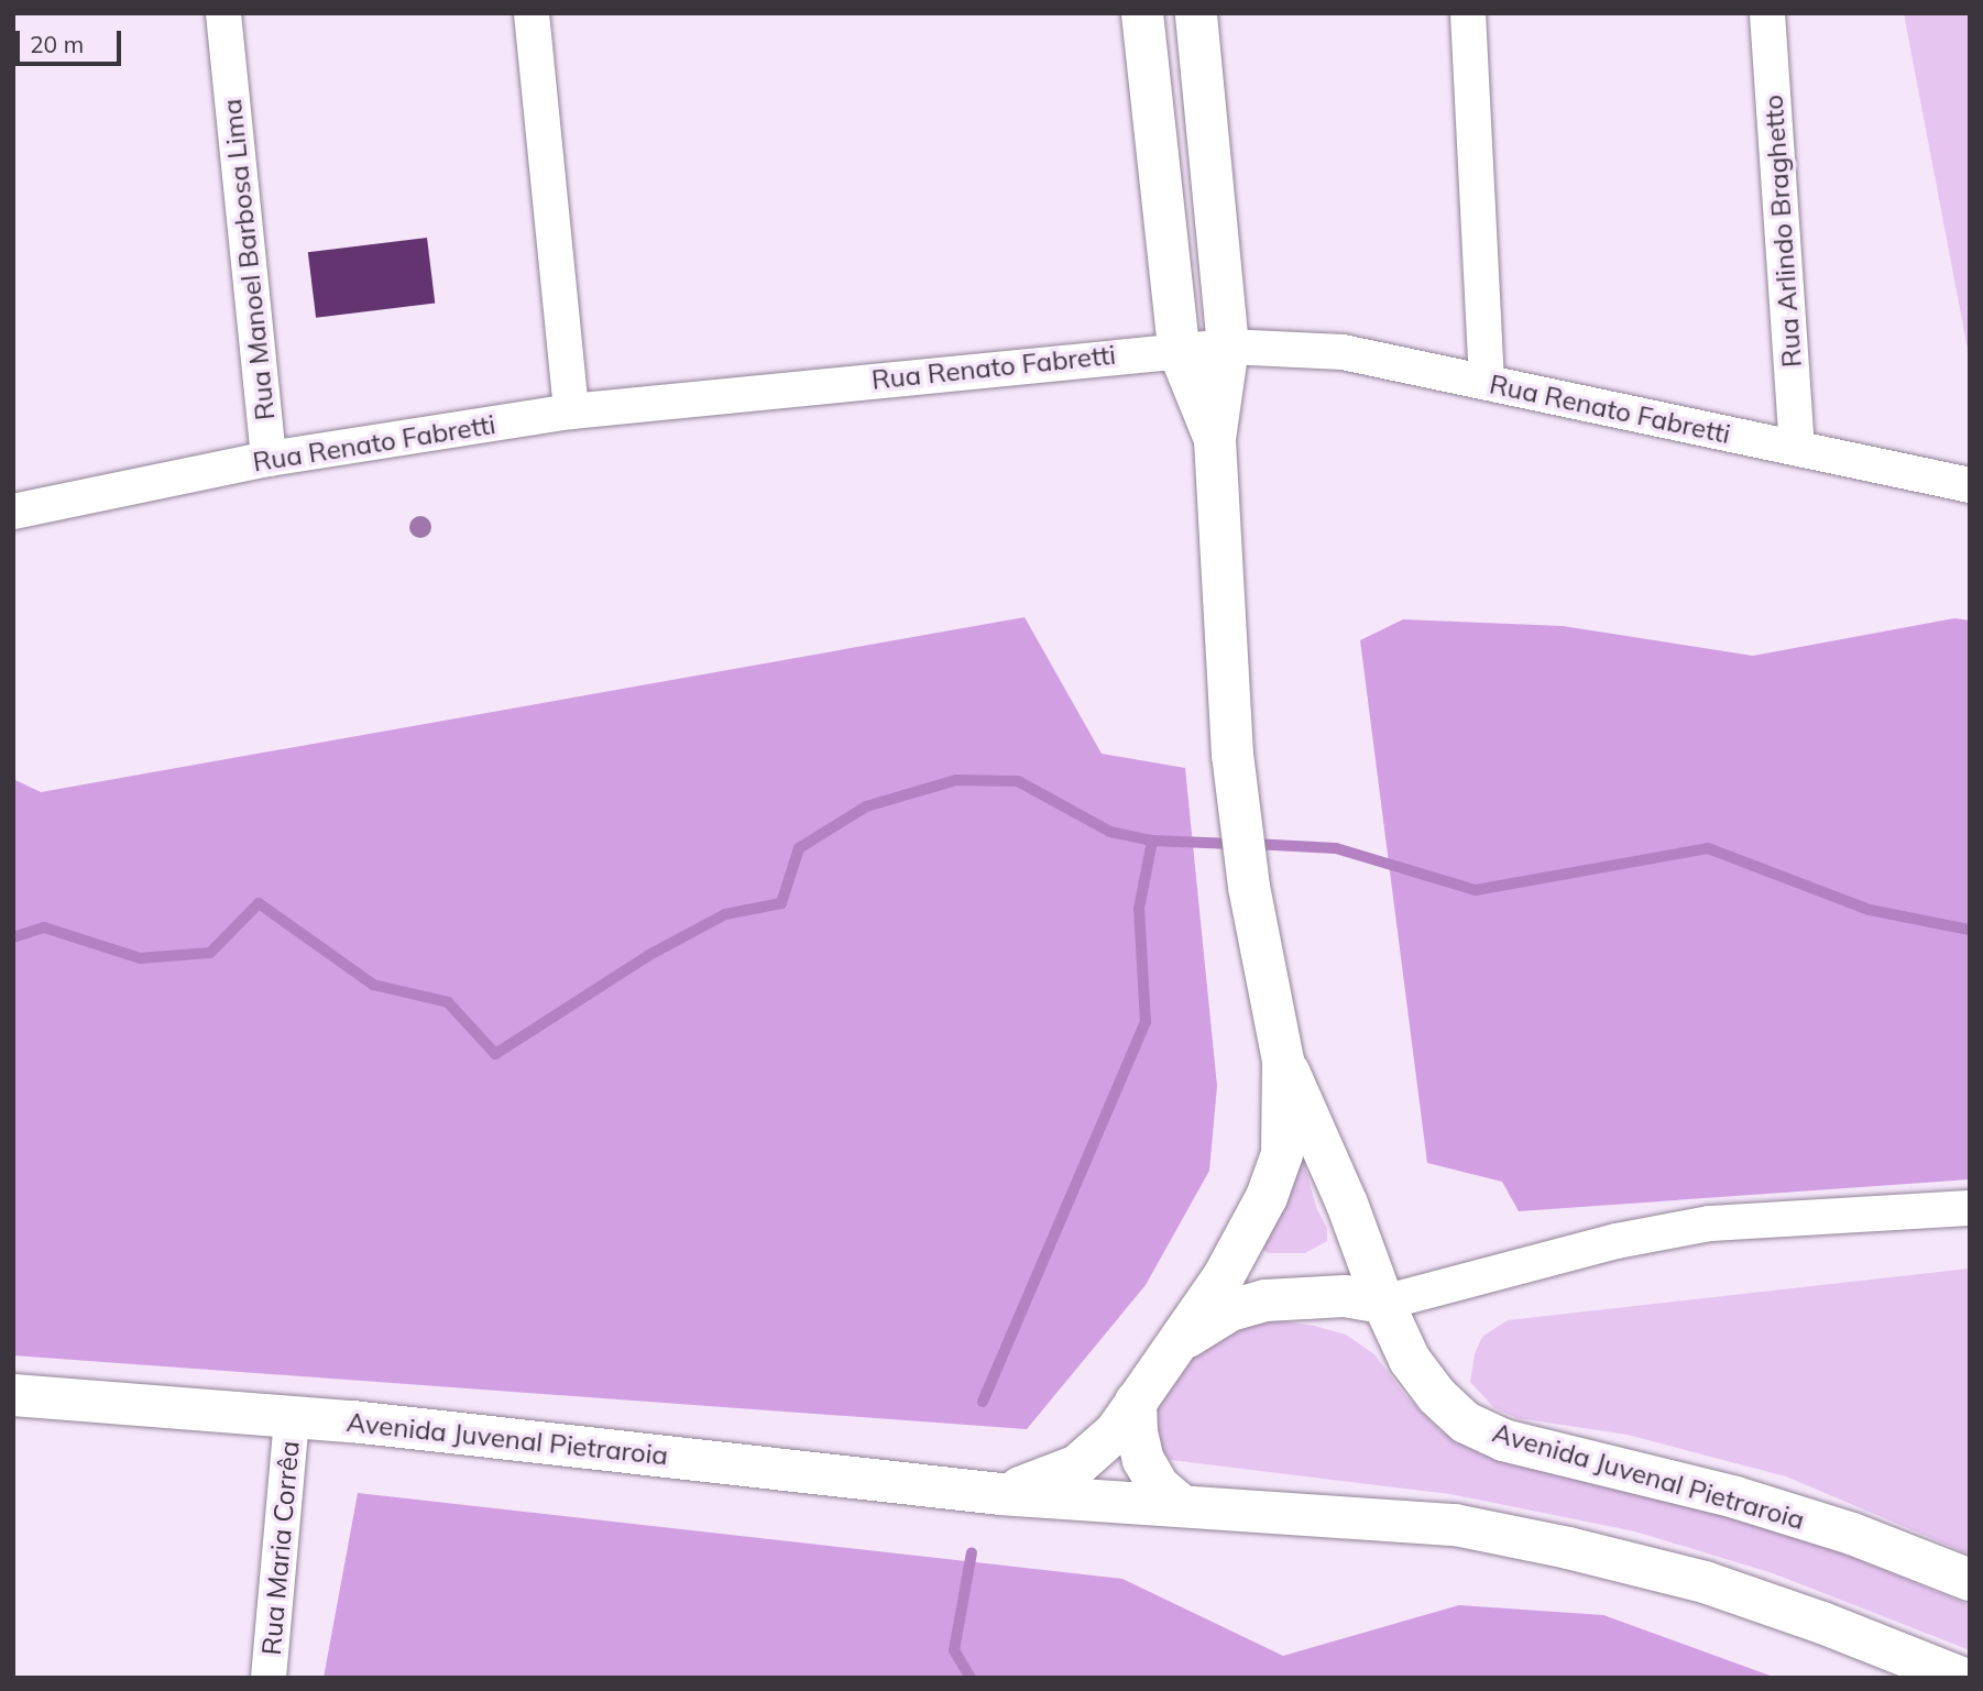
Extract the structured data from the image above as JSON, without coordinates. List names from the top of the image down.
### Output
{
  "streets": {
    "street": [
      "Rua Arlindo Braghetto",
      "Rua Manoel Barbosa Lima",
      "Rua Renato Fabretti",
      "Avenida Juvenal Pietraroia",
      "Rua Maria Corrêa"
    ]
  },
  "crossings": [
    ["Rua Arlindo Braghetto", "Rua Renato Fabretti"],
    ["Rua Manoel Barbosa Lima", "Rua Renato Fabretti"],
    ["Avenida Juvenal Pietraroia", "Rua Maria Corrêa"]
  ],
  "scale_bar": "20 m"
}
